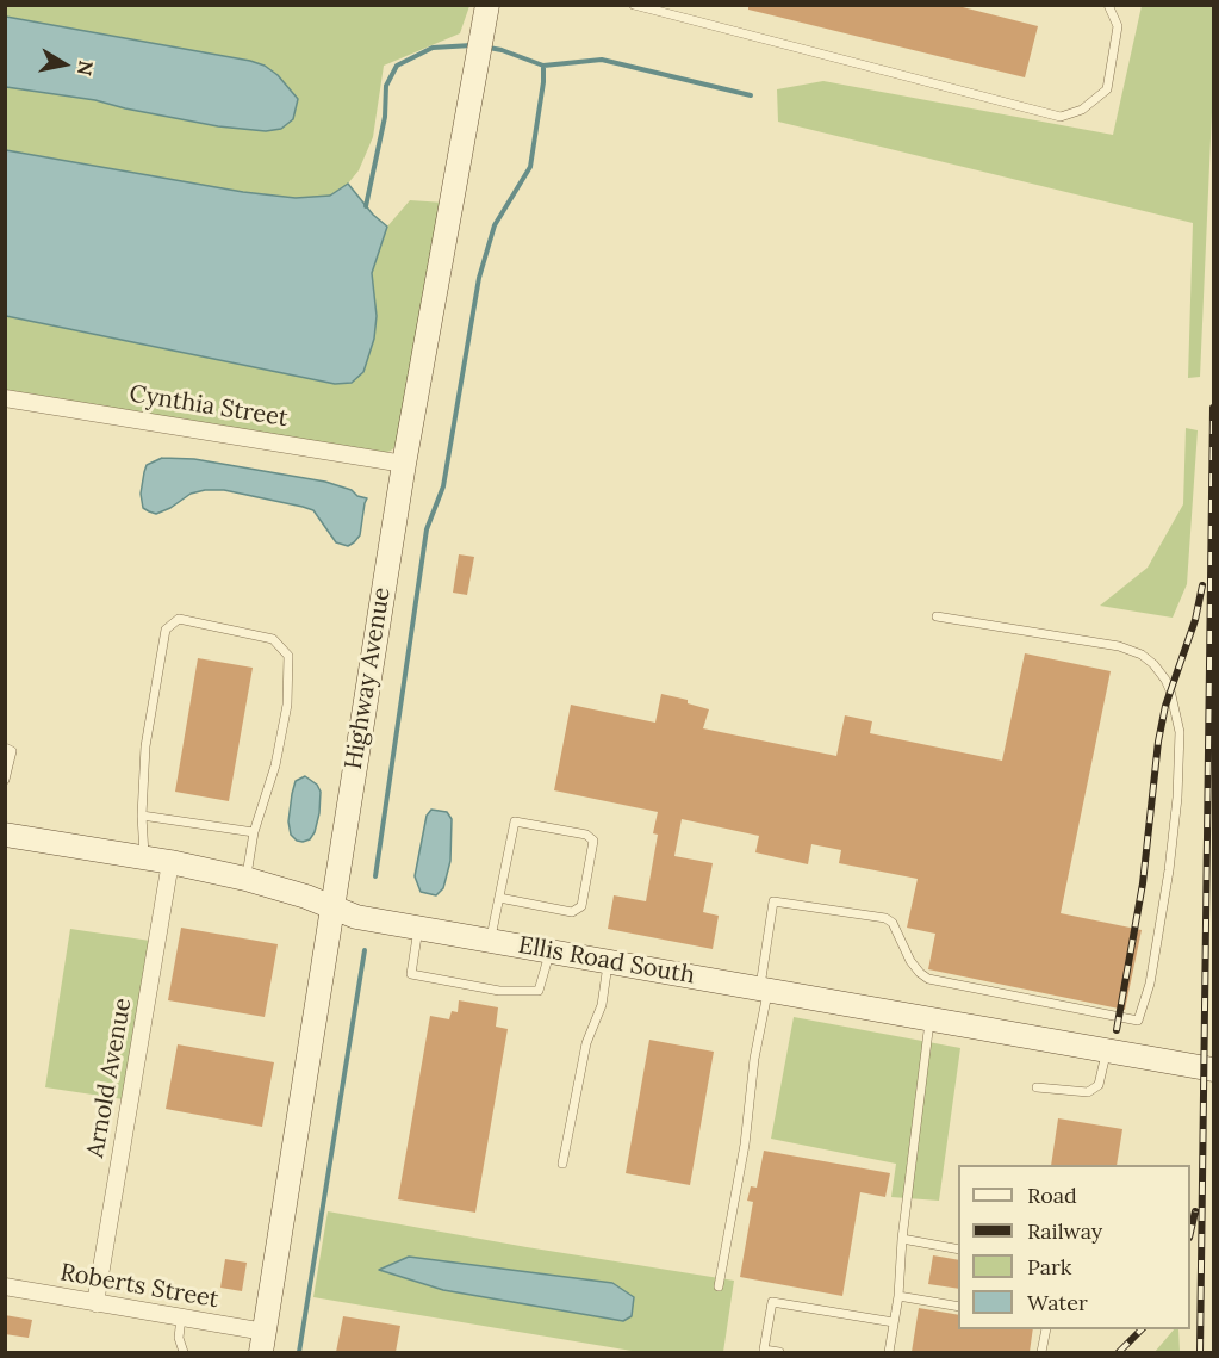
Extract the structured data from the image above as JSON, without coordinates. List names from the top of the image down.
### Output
{
  "streets": {
    "street": [
      "Cynthia Street",
      "Highway Avenue",
      "Ellis Road South",
      "Arnold Avenue",
      "Roberts Street"
    ]
  },
  "crossings": [
    ["Cynthia Street", "Highway Avenue"],
    ["Highway Avenue", "Ellis Road South"],
    ["Highway Avenue", "Roberts Street"],
    ["Ellis Road South", "Arnold Avenue"],
    ["Arnold Avenue", "Roberts Street"]
  ],
  "legend": [
    "Road",
    "Railway",
    "Park",
    "Water"
  ],
  "north": "right"
}
